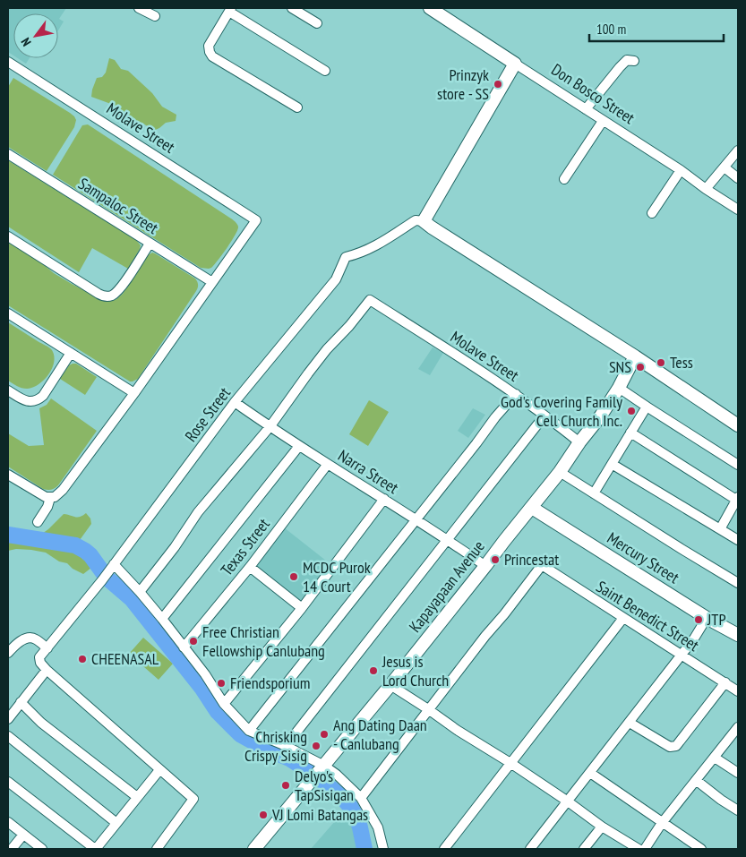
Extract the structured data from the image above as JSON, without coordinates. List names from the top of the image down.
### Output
{
  "streets": {
    "street": [
      "Don Bosco Street",
      "Molave Street",
      "Sampaloc Street",
      "Rose Street",
      "Narra Street",
      "Texas Street",
      "Mercury Street",
      "Kapayapaan Avenue",
      "Saint Benedict Street"
    ]
  },
  "crossings": [
    ["Molave Street", "Sampaloc Street"],
    ["Molave Street", "Narra Street"],
    ["Molave Street", "Kapayapaan Avenue"],
    ["Rose Street", "Narra Street"],
    ["Narra Street", "Texas Street"],
    ["Narra Street", "Kapayapaan Avenue"],
    ["Mercury Street", "Kapayapaan Avenue"]
  ],
  "places": [
    "Prinzyk store - SS",
    "Tess",
    "SNS",
    "God's Covering Family Cell Church Inc.",
    "Princestat",
    "MCDC Purok 14 Court",
    "JTP",
    "Free Christian Fellowship Canlubang",
    "CHEENASAL",
    "Jesus is Lord Church",
    "Friendsporium",
    "Ang Dating Daan - Canlubang",
    "Chrisking Crispy Sisig",
    "Delyo's TapSisigan",
    "VJ Lomi Batangas"
  ],
  "scale_bar": "100 m",
  "north": "bottom left"
}
